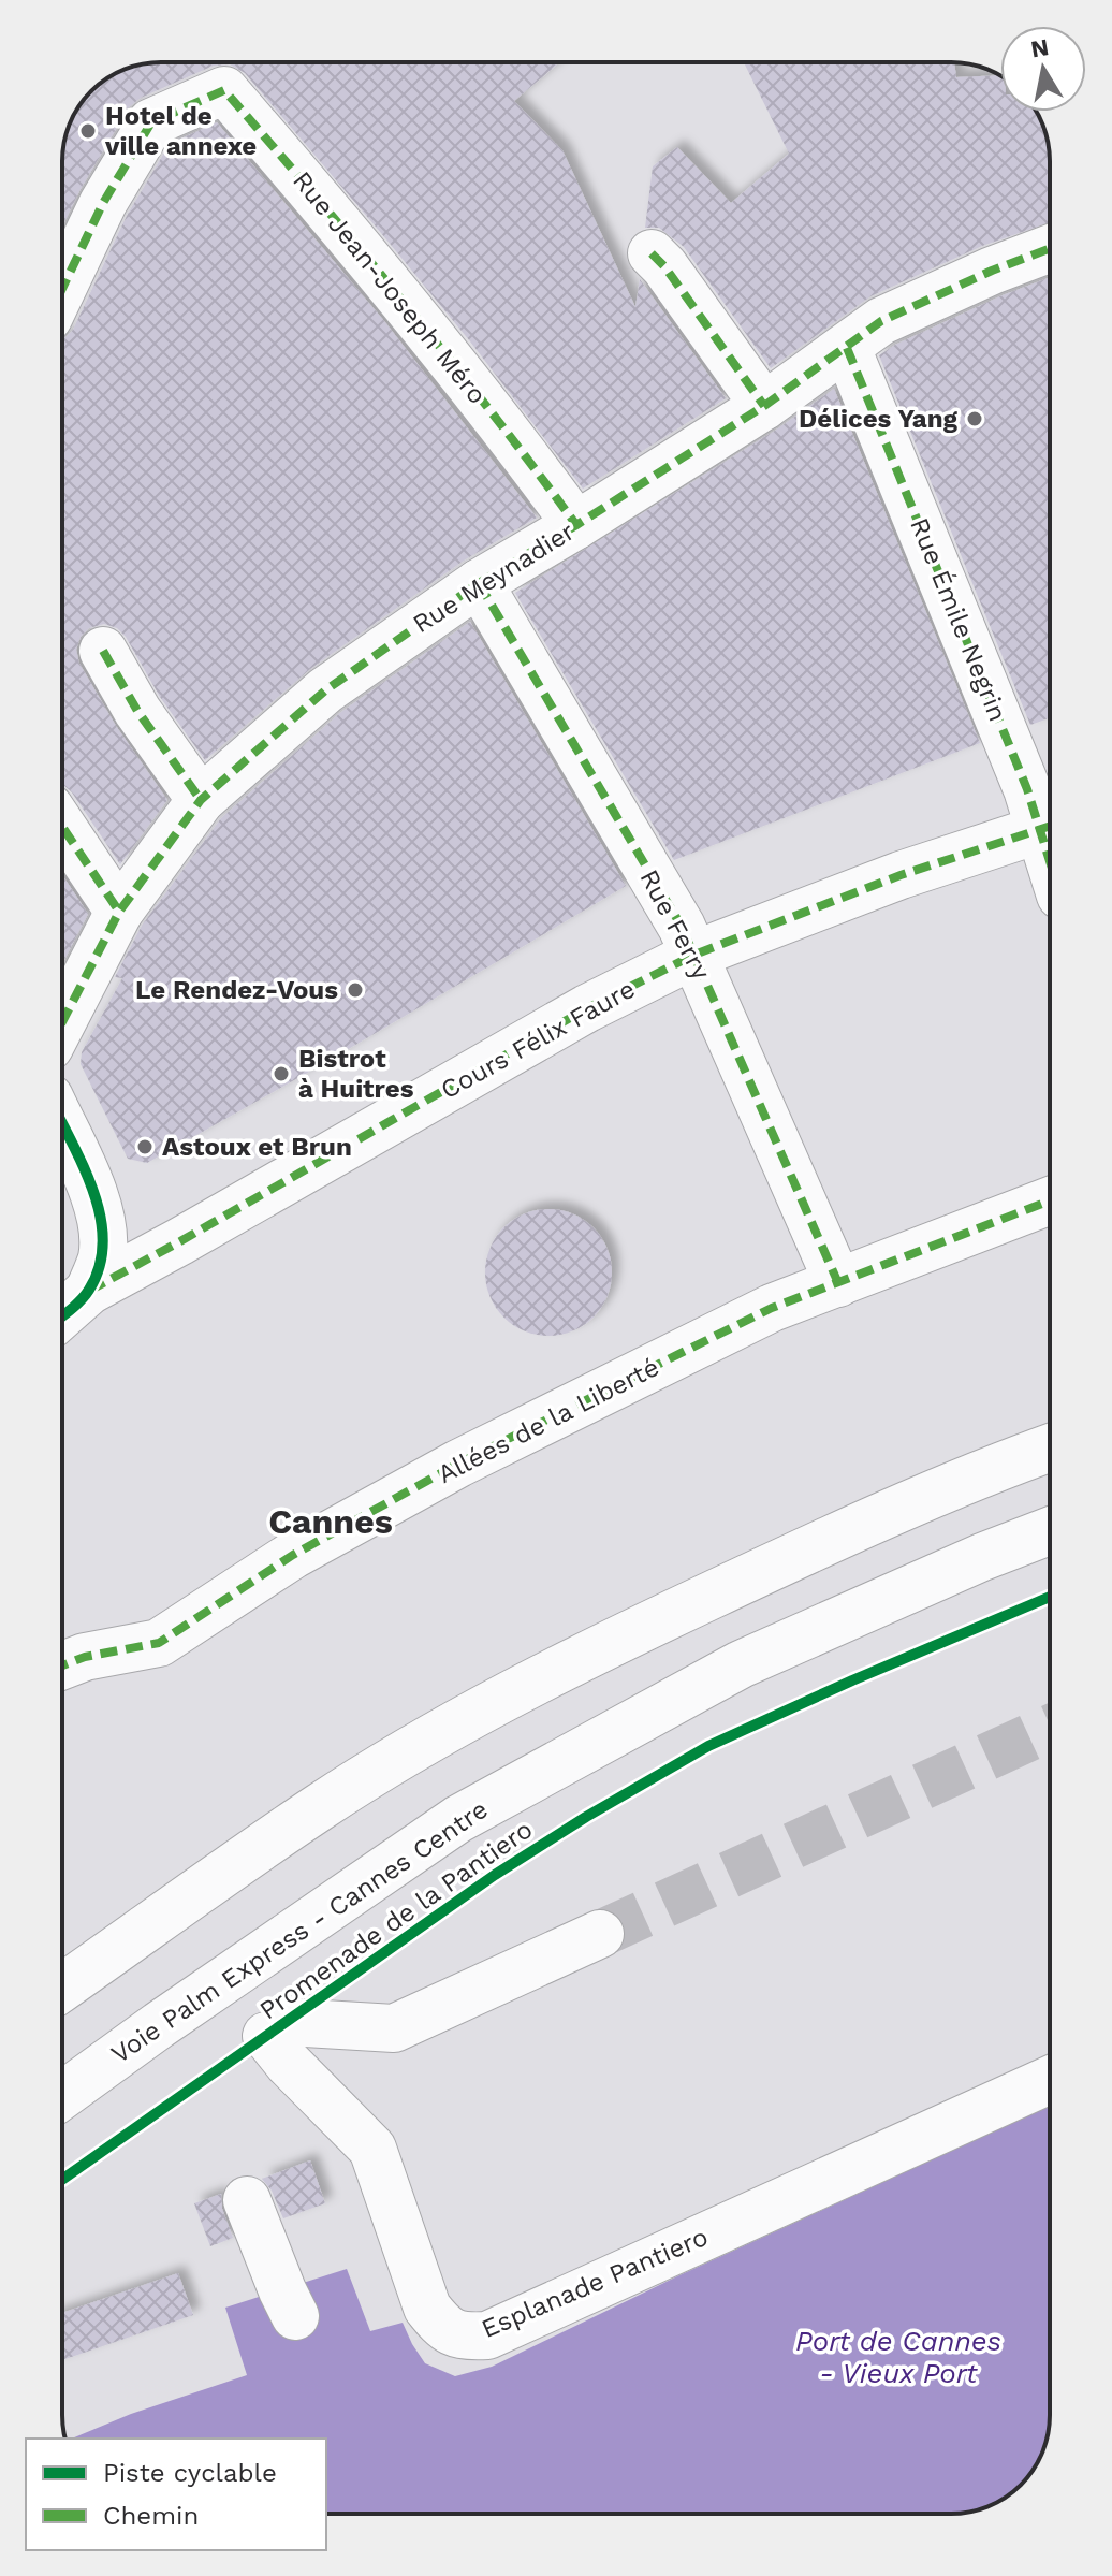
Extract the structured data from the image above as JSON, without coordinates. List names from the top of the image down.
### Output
{
  "streets": {
    "street": [
      "Rue Jean-Joseph Méro",
      "Rue Meynadier",
      "Rue Émile Negrin",
      "Rue Ferry",
      "Cours Félix Faure",
      "Allées de la Liberté",
      "Voie Palm Express - Cannes Centre",
      "Esplanade Pantiero"
    ],
    "cycle path": ["Promenade de la Pantiero"]
  },
  "crossings": [
    ["Rue Jean-Joseph Méro", "Rue Meynadier"],
    ["Rue Meynadier", "Rue Émile Negrin"],
    ["Rue Meynadier", "Rue Ferry"],
    ["Rue Ferry", "Cours Félix Faure"],
    ["Rue Ferry", "Allées de la Liberté"]
  ],
  "districts": ["Cannes"],
  "water": ["Port de Cannes - Vieux Port"],
  "places": [
    "Hotel de ville annexe",
    "Délices Yang",
    "Le Rendez-Vous",
    "Bistrot à Huitres",
    "Astoux et Brun"
  ],
  "legend": ["Piste cyclable", "Chemin"],
  "north": "top"
}
